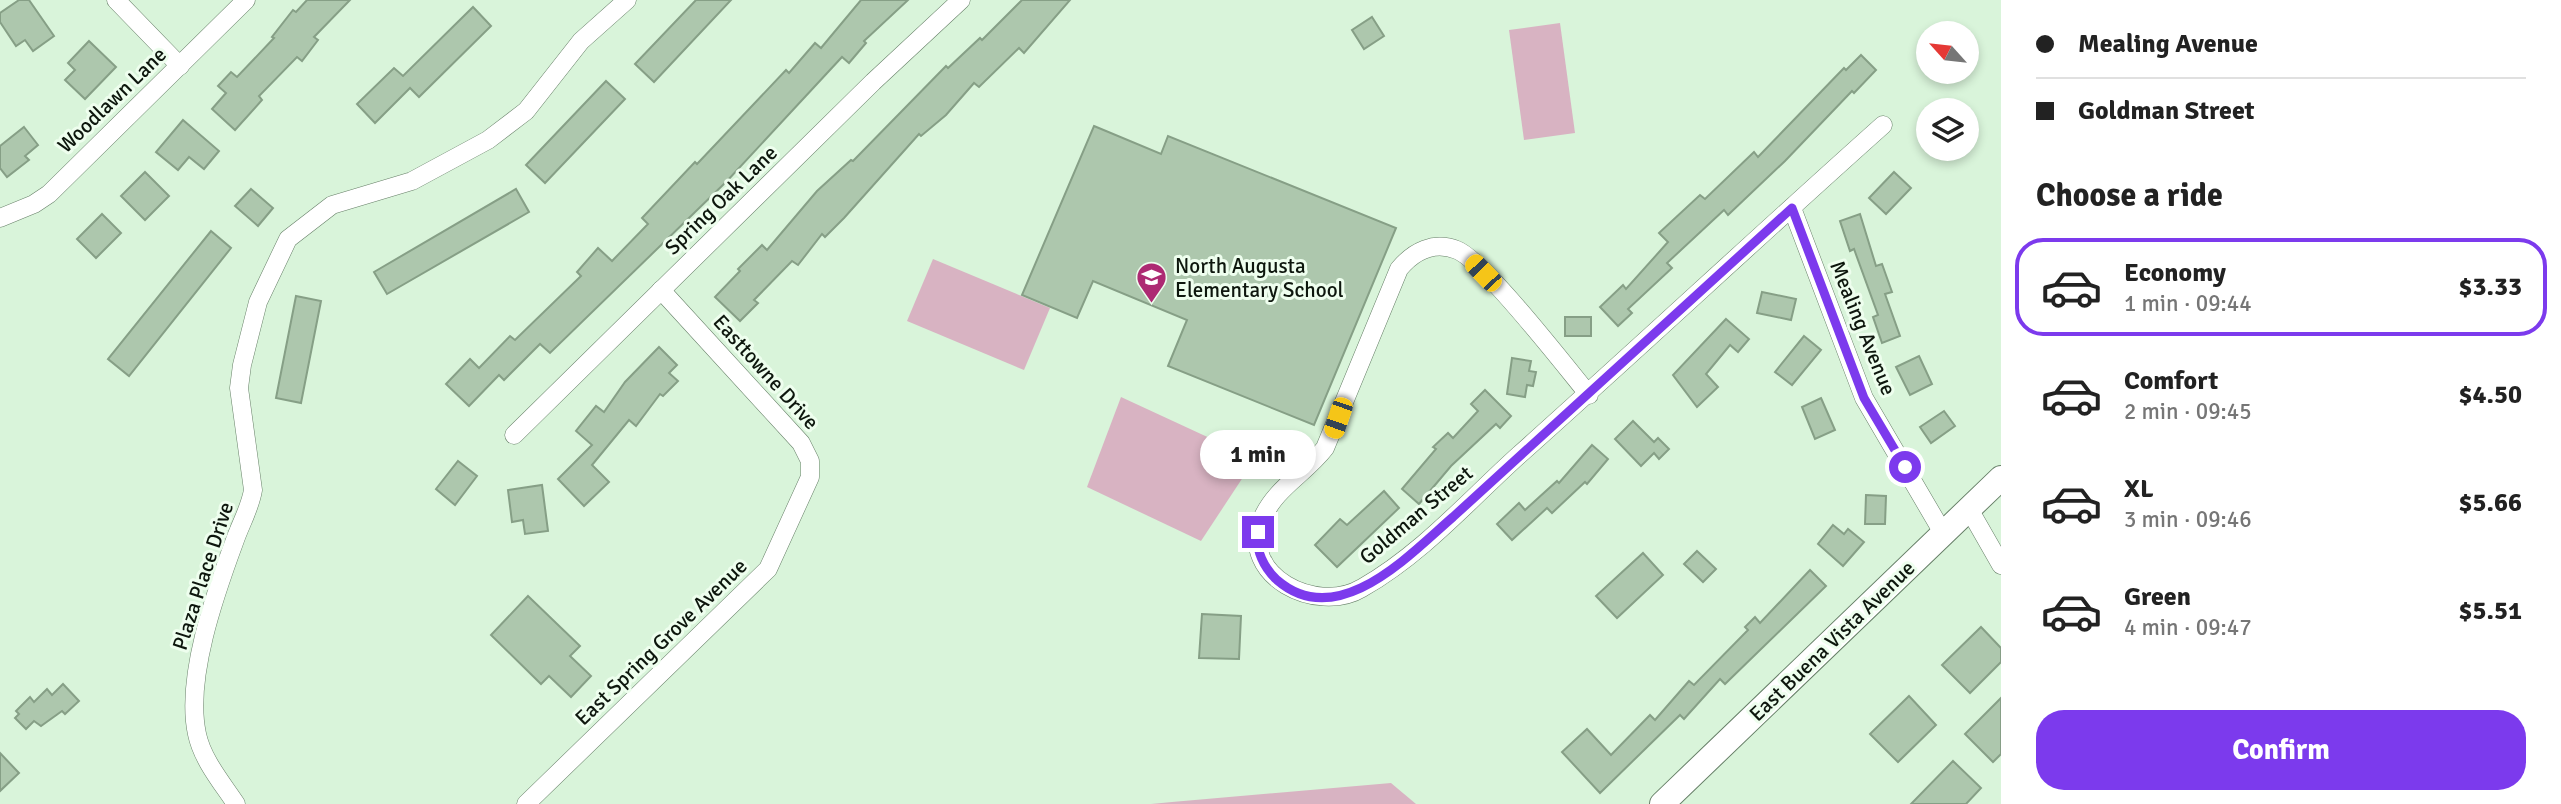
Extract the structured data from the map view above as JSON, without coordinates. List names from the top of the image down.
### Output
{
  "streets": {
    "main road": ["East Buena Vista Avenue"],
    "street": [
      "Woodlawn Lane",
      "Spring Oak Lane",
      "Mealing Avenue",
      "Easttowne Drive",
      "Goldman Street",
      "Plaza Place Drive",
      "East Spring Grove Avenue"
    ]
  },
  "crossings": [
    ["Spring Oak Lane", "Easttowne Drive"],
    ["Mealing Avenue", "Goldman Street"],
    ["Mealing Avenue", "East Buena Vista Avenue"],
    ["Easttowne Drive", "East Spring Grove Avenue"]
  ],
  "places": {
    "school or university": ["North Augusta Elementary School"]
  },
  "north": "top left",
  "page": {
    "banner": ["Mealing Avenue", "Goldman Street"],
    "heading": "Choose a ride",
    "list": [
      {
        "name": "Economy",
        "note": "1 min · 09:44",
        "value": "$3.33"
      },
      {
        "name": "Comfort",
        "note": "2 min · 09:45",
        "value": "$4.50"
      },
      {
        "name": "XL",
        "note": "3 min · 09:46",
        "value": "$5.66"
      },
      {
        "name": "Green",
        "note": "4 min · 09:47",
        "value": "$5.51"
      }
    ],
    "bubble": "1 min",
    "buttons": "Confirm"
  }
}
